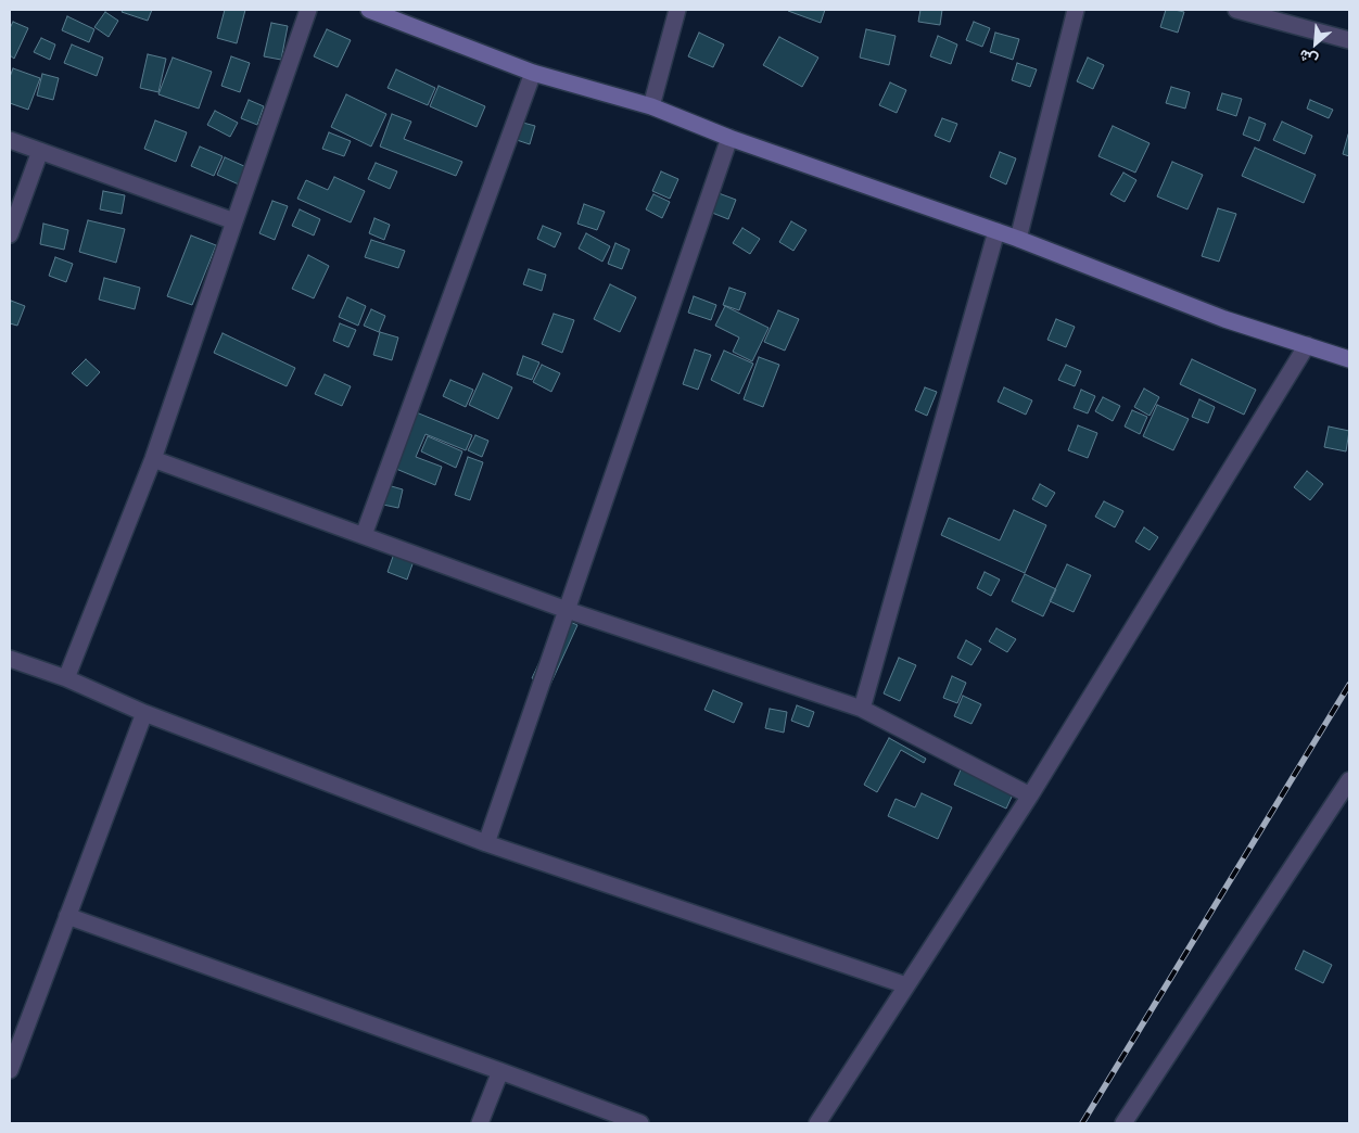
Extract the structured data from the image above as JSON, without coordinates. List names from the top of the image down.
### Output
{
  "north": "bottom left"
}
